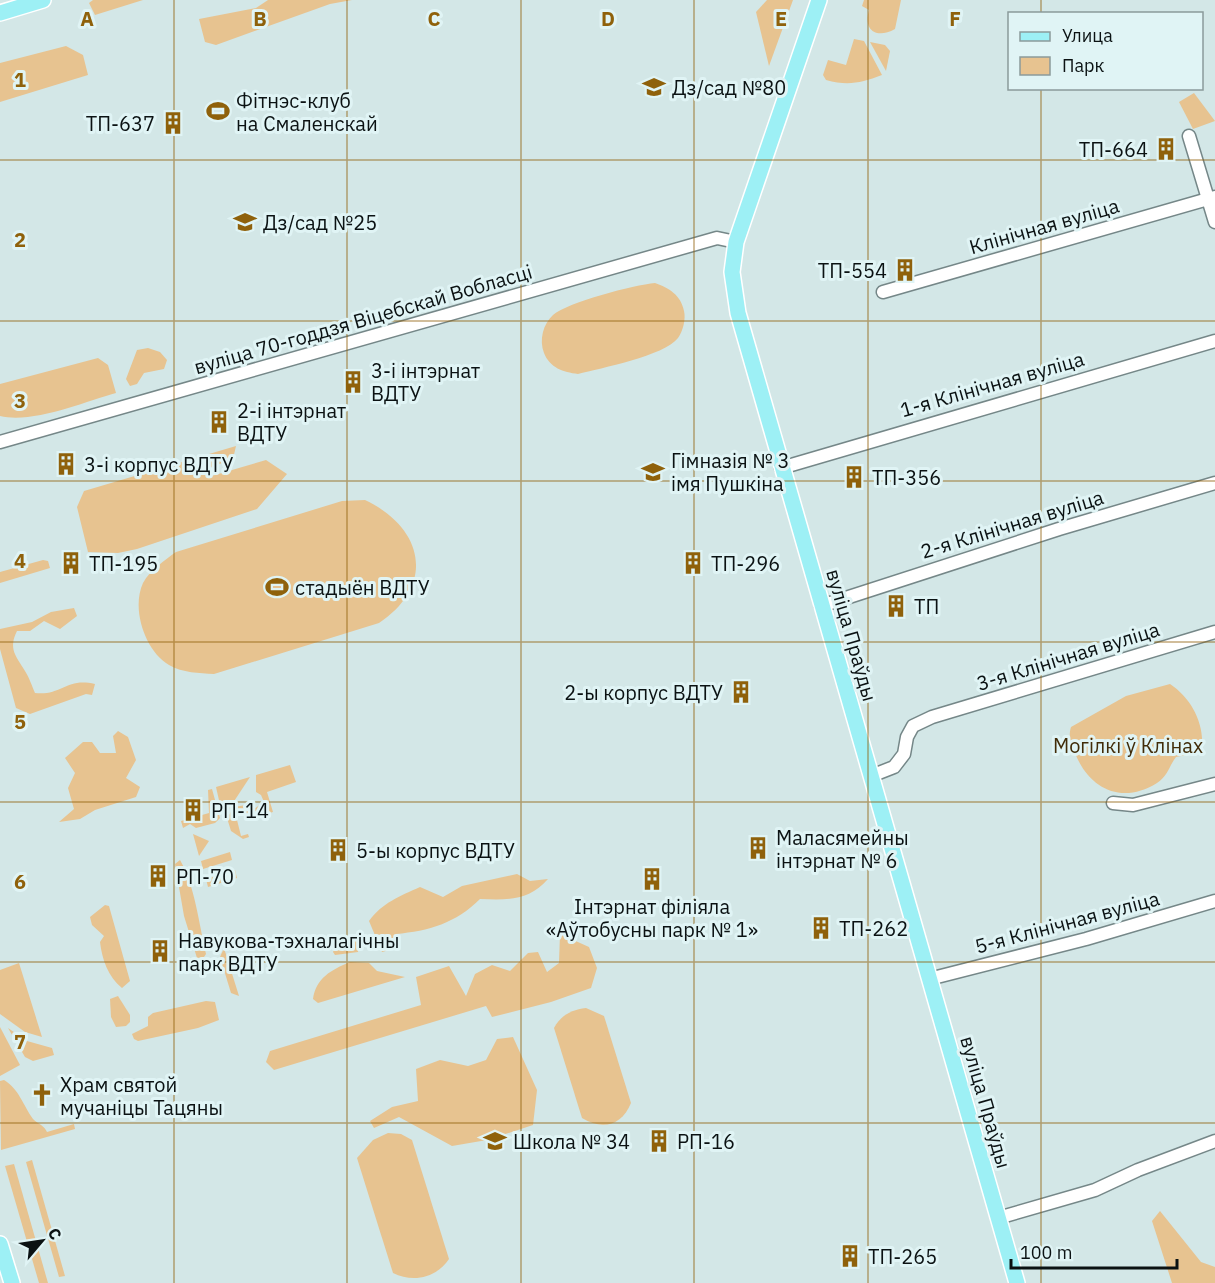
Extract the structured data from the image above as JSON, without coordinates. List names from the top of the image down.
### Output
{
  "streets": {
    "main road": ["вуліца Праўды"],
    "street": [
      "Клінічная вуліца",
      "вуліца 70-годдзя Віцебскай Вобласці",
      "1-я Клінічная вуліца",
      "2-я Клінічная вуліца",
      "3-я Клінічная вуліца",
      "5-я Клінічная вуліца"
    ]
  },
  "crossings": [
    ["вуліца 70-годдзя Віцебскай Вобласці", "вуліца Праўды"],
    ["1-я Клінічная вуліца", "вуліца Праўды"],
    ["2-я Клінічная вуліца", "вуліца Праўды"],
    ["вуліца Праўды", "3-я Клінічная вуліца"],
    ["вуліца Праўды", "5-я Клінічная вуліца"]
  ],
  "parks": ["Могілкі ў Клінах"],
  "places": {
    "school or university": [
      "Дз/сад №80",
      "Дз/сад №25",
      "Гімназія № 3 імя Пушкіна",
      "Школа № 34"
    ],
    "sports": ["Фітнэс-клуб на Смаленскай", "стадыён ВДТУ"],
    "building": [
      "ТП-637",
      "ТП-664",
      "ТП-554",
      "3-і інтэрнат ВДТУ",
      "2-і інтэрнат ВДТУ",
      "3-і корпус ВДТУ",
      "ТП-356",
      "ТП-195",
      "ТП-296",
      "ТП",
      "2-ы корпус ВДТУ",
      "РП-14",
      "Маласямейны інтэрнат № 6",
      "5-ы корпус ВДТУ",
      "РП-70",
      "Інтэрнат філіяла «Аўтобусны парк № 1»",
      "ТП-262",
      "Навукова-тэхналагічны парк ВДТУ",
      "РП-16",
      "ТП-265"
    ],
    "church": ["Храм святой мучаніцы Тацяны"]
  },
  "legend": ["Улица", "Парк"],
  "scale_bar": "100 m",
  "north": "top right",
  "grid": {
    "columns": [
      "A",
      "B",
      "C",
      "D",
      "E",
      "F"
    ],
    "rows": [
      "1",
      "2",
      "3",
      "4",
      "5",
      "6",
      "7"
    ]
  }
}
